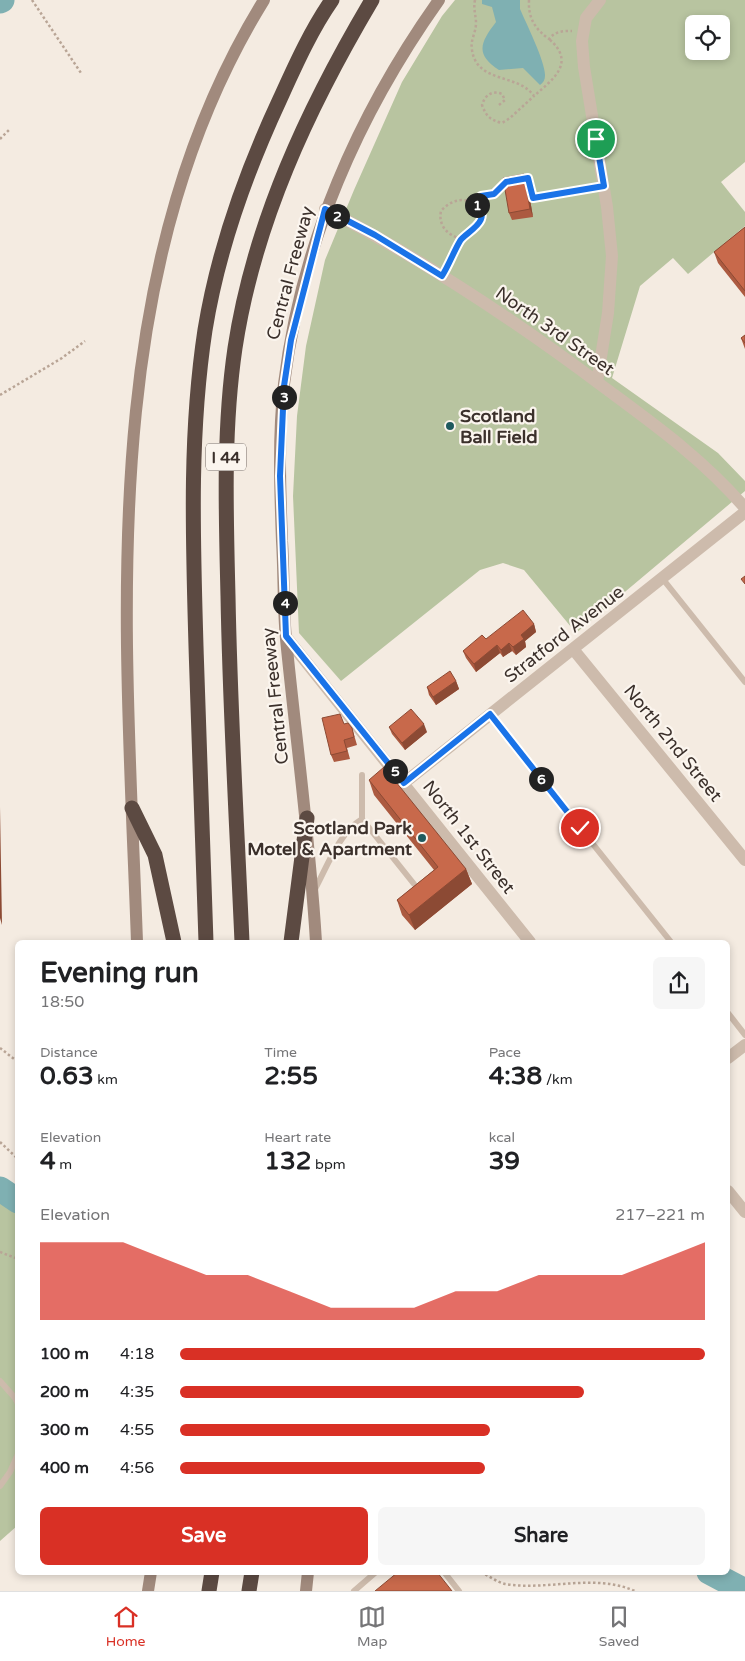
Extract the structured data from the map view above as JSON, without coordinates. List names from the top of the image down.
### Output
{
  "streets": {
    "highway": ["Central Freeway", "I 44"],
    "street": [
      "North 3rd Street",
      "Stratford Avenue",
      "North 2nd Street",
      "North 1st Street"
    ]
  },
  "crossings": [
    ["Central Freeway", "North 3rd Street"],
    ["Central Freeway", "North 1st Street"],
    ["Stratford Avenue", "North 2nd Street"],
    ["Stratford Avenue", "North 1st Street"]
  ],
  "places": ["Scotland Ball Field", "Scotland Park Motel & Apartment"],
  "page": {
    "pins": [
      "1",
      "2",
      "3",
      "4",
      "5",
      "6"
    ],
    "heading": ["Evening run", "18:50"],
    "stats": [
      ["Distance", "0.63 km"],
      ["Time", "2:55"],
      ["Pace", "4:38 /km"],
      ["Elevation", "4 m"],
      ["Heart rate", "132 bpm"],
      ["kcal", "39"]
    ],
    "chart": ["Elevation", "217–221 m"],
    "list": [
      {
        "name": "100 m",
        "note": "4:18"
      },
      {
        "name": "200 m",
        "note": "4:35"
      },
      {
        "name": "300 m",
        "note": "4:55"
      },
      {
        "name": "400 m",
        "note": "4:56"
      }
    ],
    "buttons": ["Save", "Share"],
    "tabs": ["Home", "Map", "Saved"]
  }
}
